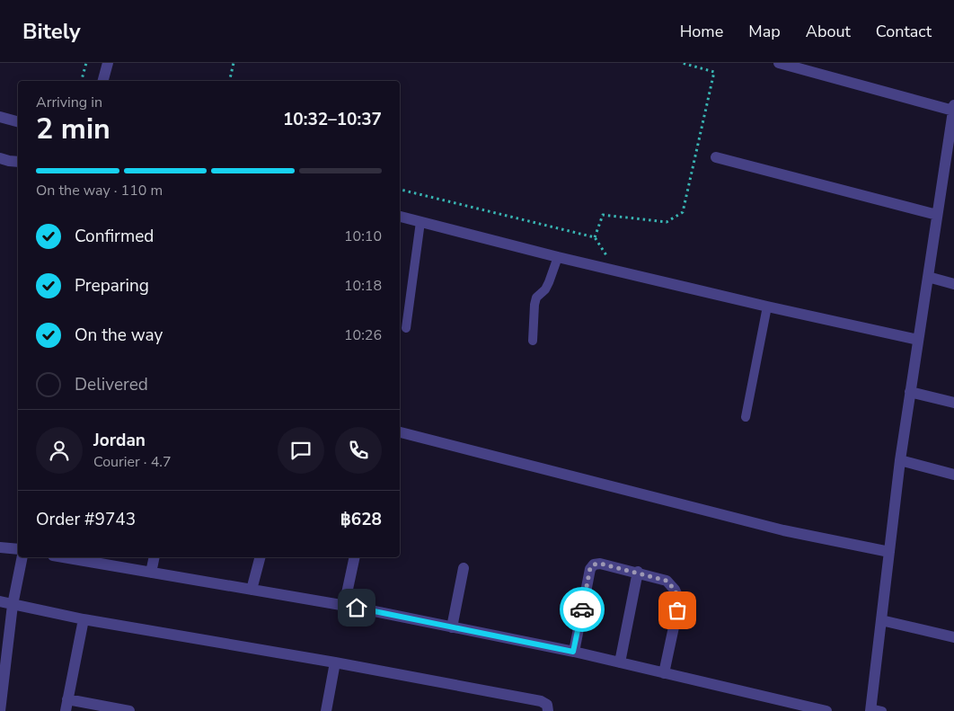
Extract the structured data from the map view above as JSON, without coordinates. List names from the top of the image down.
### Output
{
  "page": {
    "header": "Bitely",
    "nav": [
      "Home",
      "Map",
      "About",
      "Contact"
    ],
    "heading": ["2 min", "Arriving in", "10:32–10:37"],
    "panel": [
      "Jordan",
      "Courier · 4.7",
      "Order #9743",
      "฿628"
    ],
    "bar": "On the way · 110 m",
    "list": [
      ["Confirmed", "10:10"],
      ["Preparing", "10:18"],
      ["On the way", "10:26"],
      "Delivered"
    ]
  }
}
